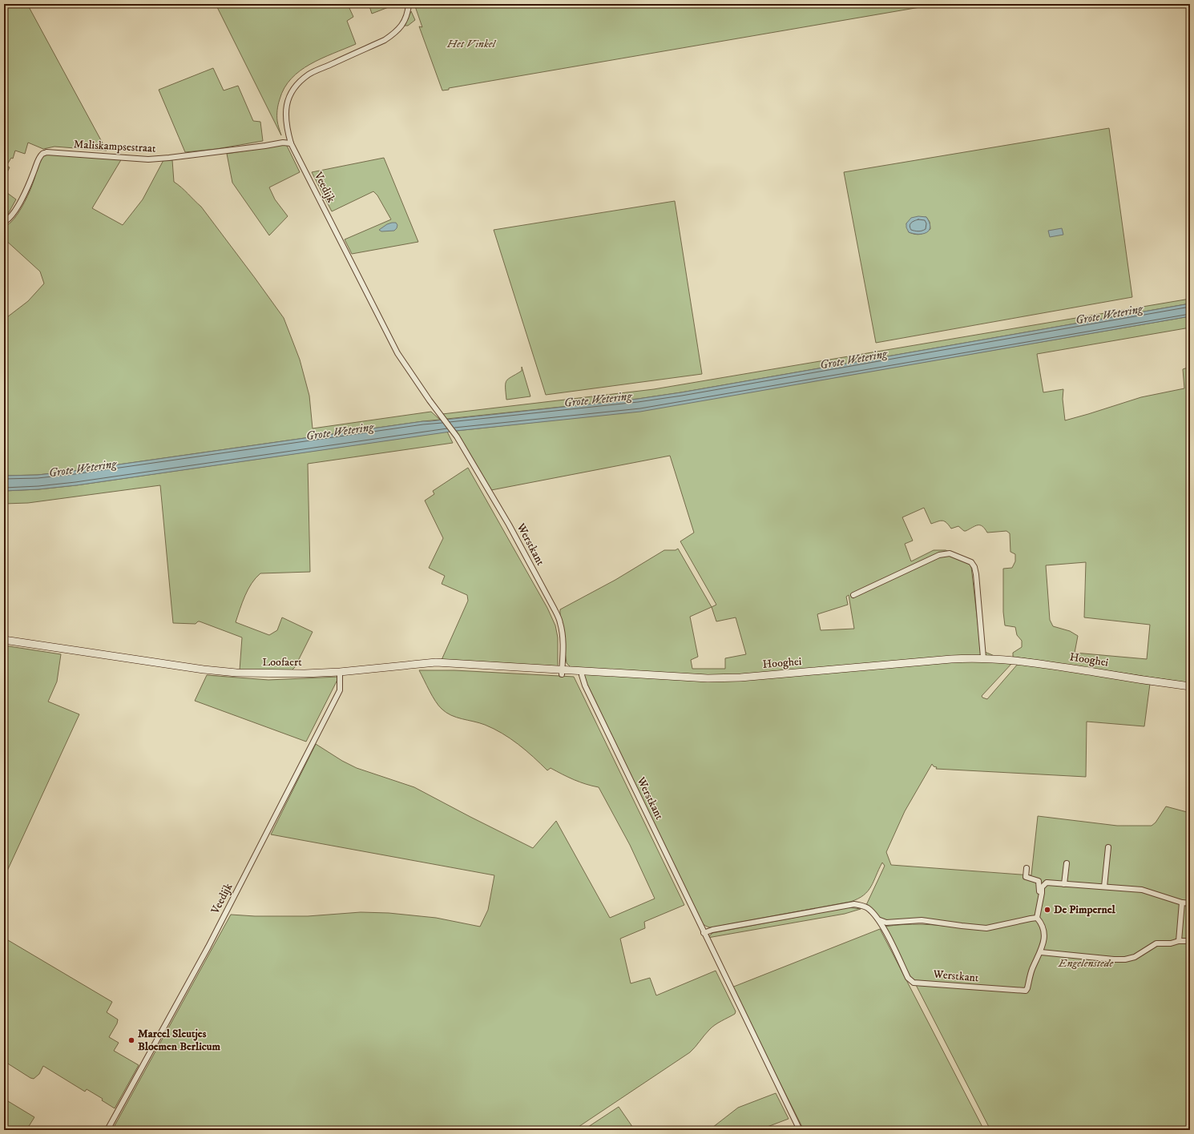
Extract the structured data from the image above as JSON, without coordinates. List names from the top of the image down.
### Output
{
  "streets": {
    "street": [
      "Maliskampsestraat",
      "Veedijk",
      "Werstkant",
      "Hooghei",
      "Loofaert"
    ]
  },
  "crossings": [
    ["Maliskampsestraat", "Veedijk"],
    ["Veedijk", "Werstkant"],
    ["Veedijk", "Loofaert"],
    ["Werstkant", "Hooghei"],
    ["Werstkant", "Loofaert"],
    ["Hooghei", "Loofaert"]
  ],
  "water": ["Grote Wetering"],
  "parks": ["Het Vinkel", "Engelenstede"],
  "places": ["De Pimpernel", "Marcel Sleutjes Bloemen Berlicum"]
}
